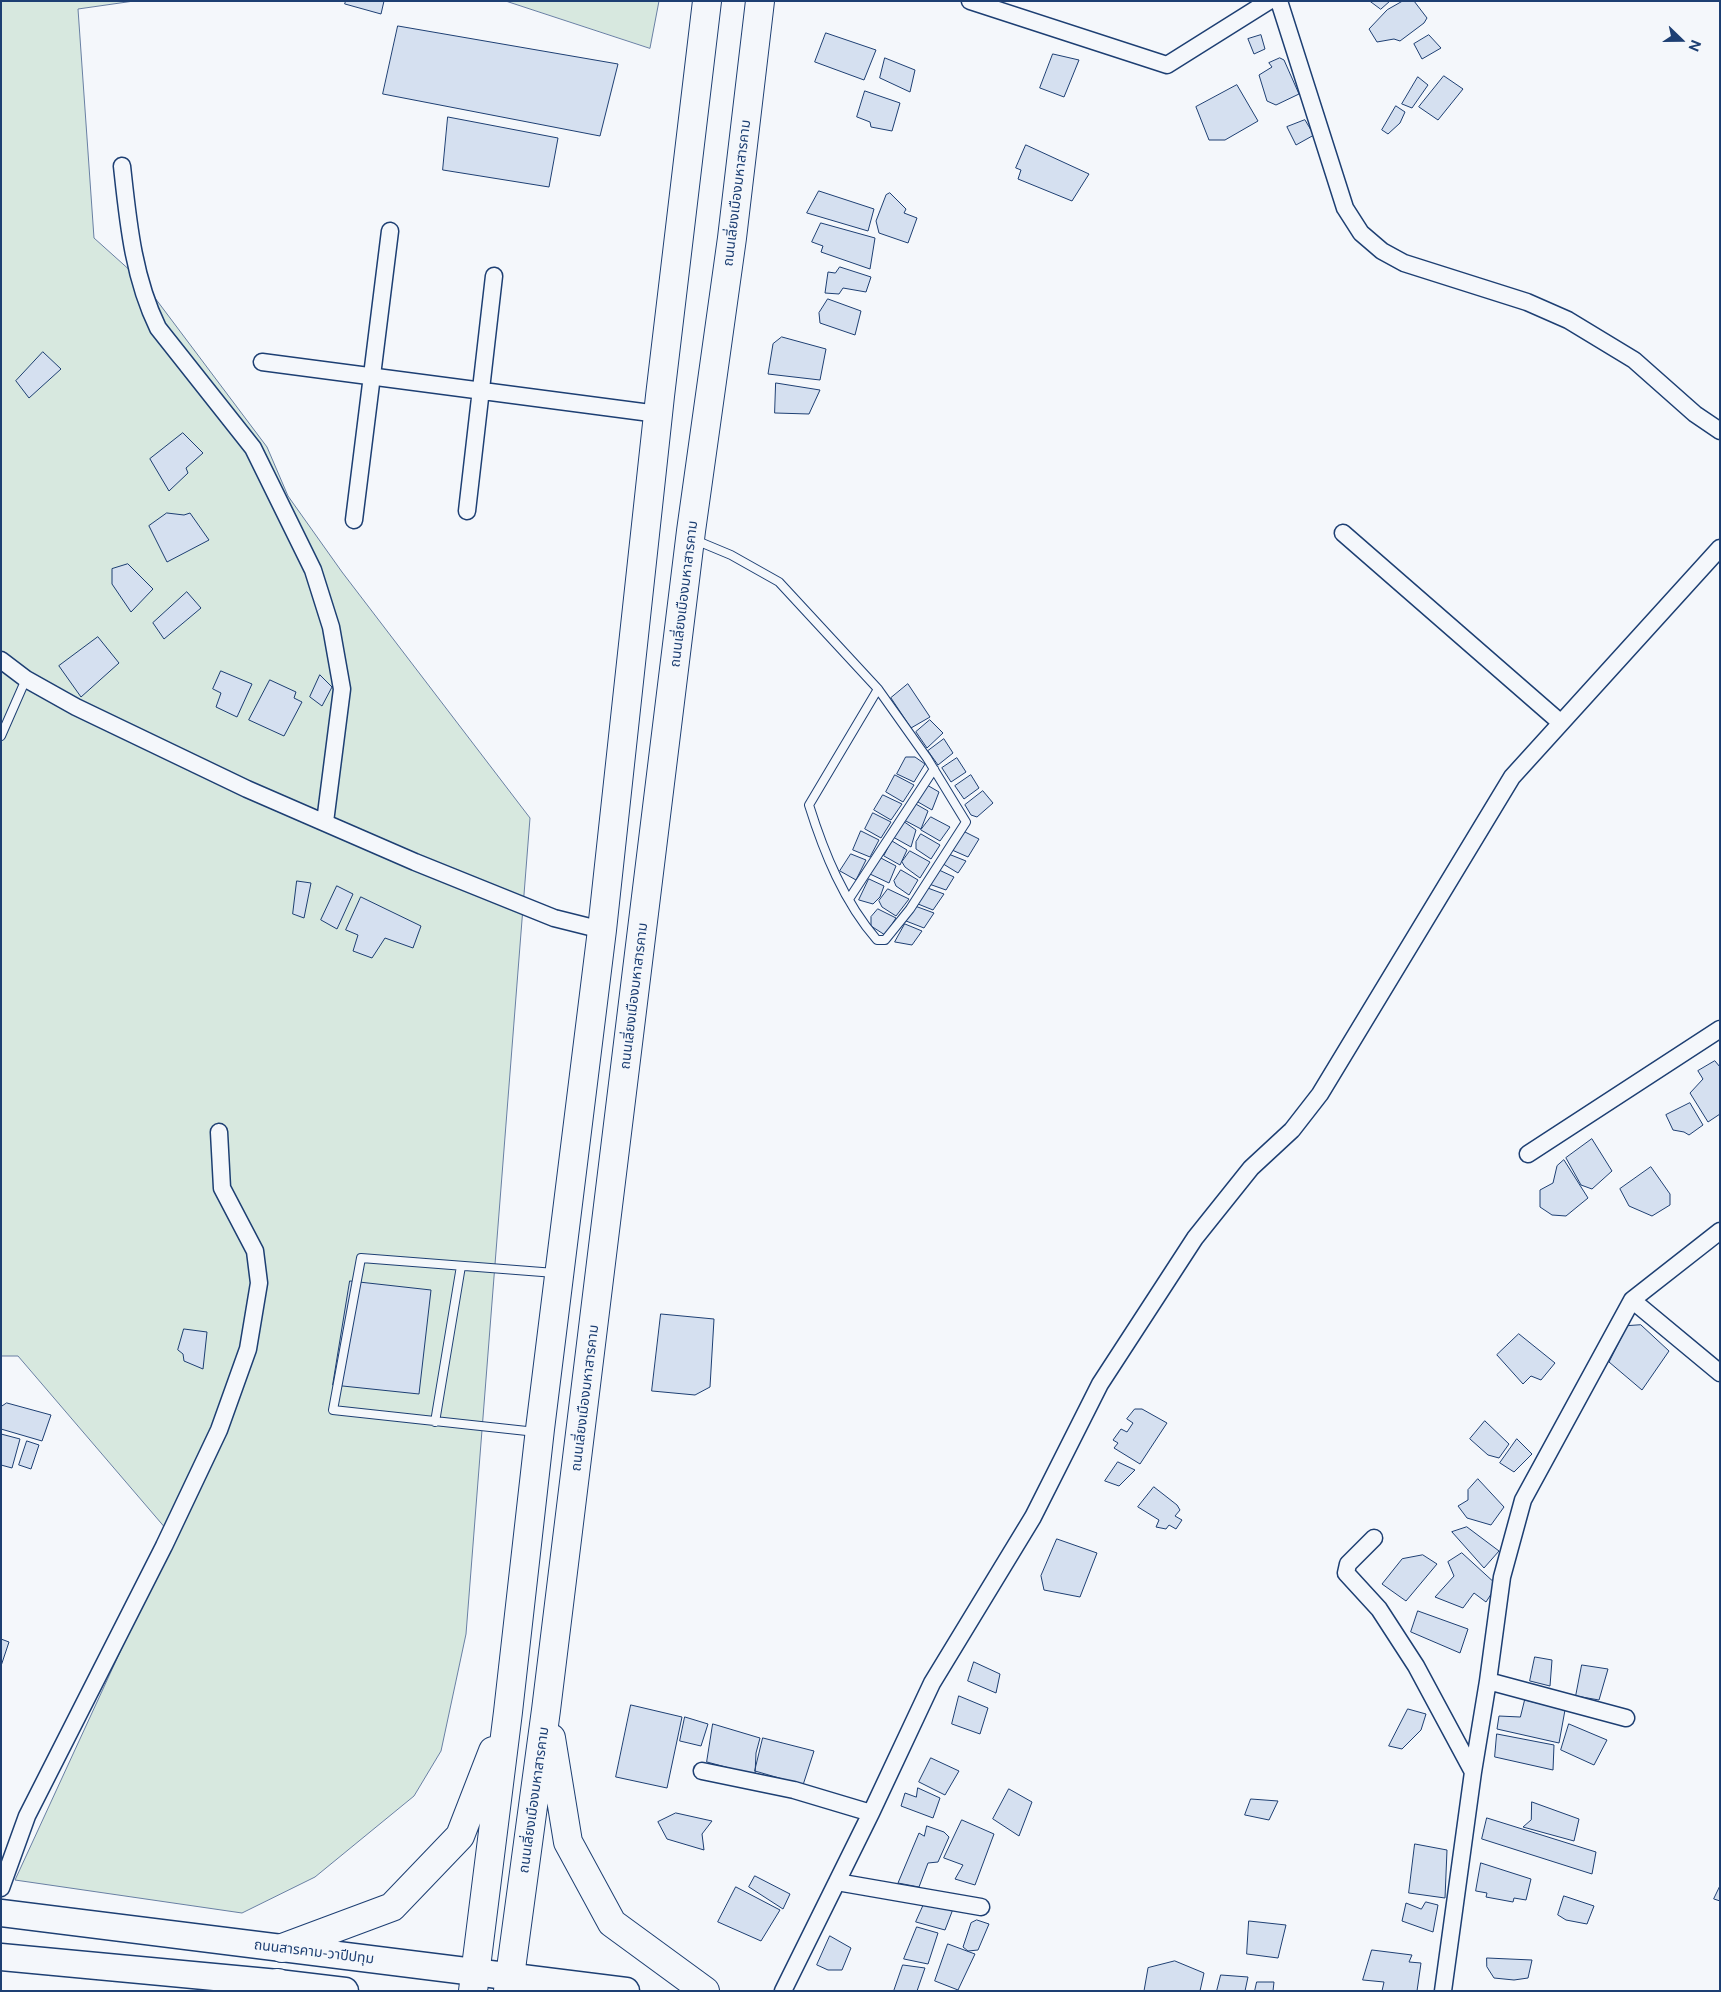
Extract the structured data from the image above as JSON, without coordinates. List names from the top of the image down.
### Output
{
  "streets": {
    "highway": ["ถนนเลี่ยงเมืองมหาสารคาม"],
    "main road": ["ถนนสารคาม-วาปีปทุม"]
  },
  "crossings": [
    ["ถนนเลี่ยงเมืองมหาสารคาม", "ถนนสารคาม-วาปีปทุม"]
  ],
  "north": "right"
}
